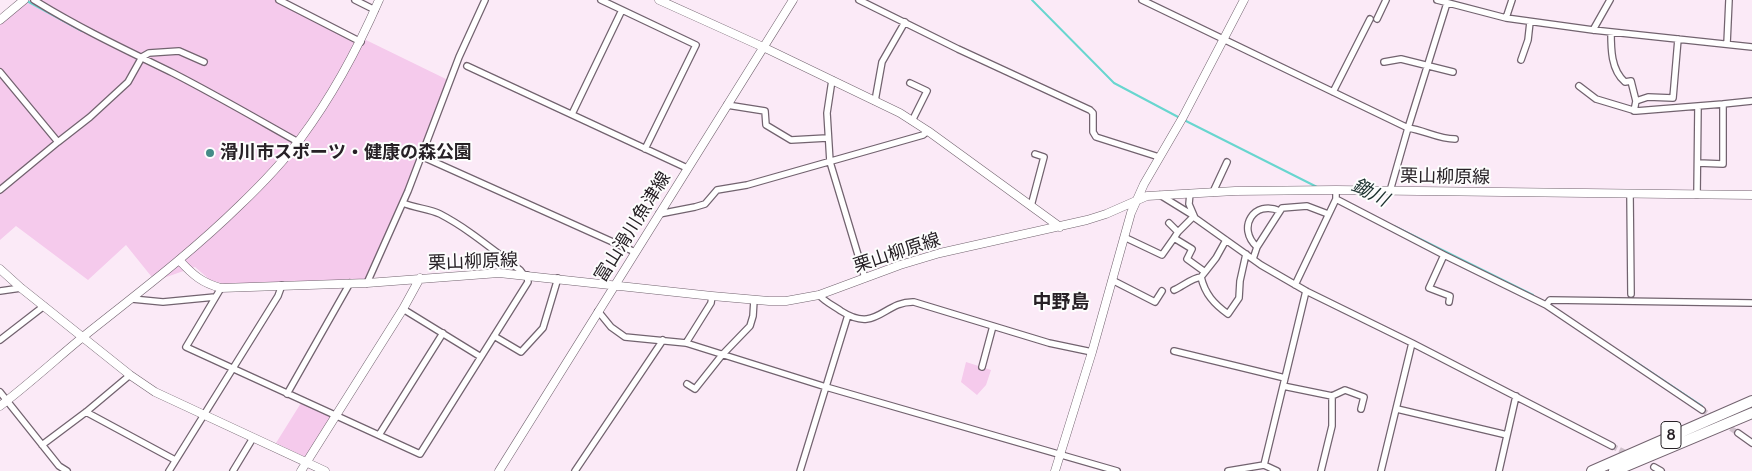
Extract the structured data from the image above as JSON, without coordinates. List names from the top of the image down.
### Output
{
  "streets": {
    "highway": ["8"],
    "main road": ["栗山柳原線", "富山滑川魚津線"]
  },
  "crossings": [
    ["栗山柳原線", "富山滑川魚津線"]
  ],
  "districts": ["中野島"],
  "water": ["鋤川"],
  "places": ["滑川市スポーツ・健康の森公園"]
}
